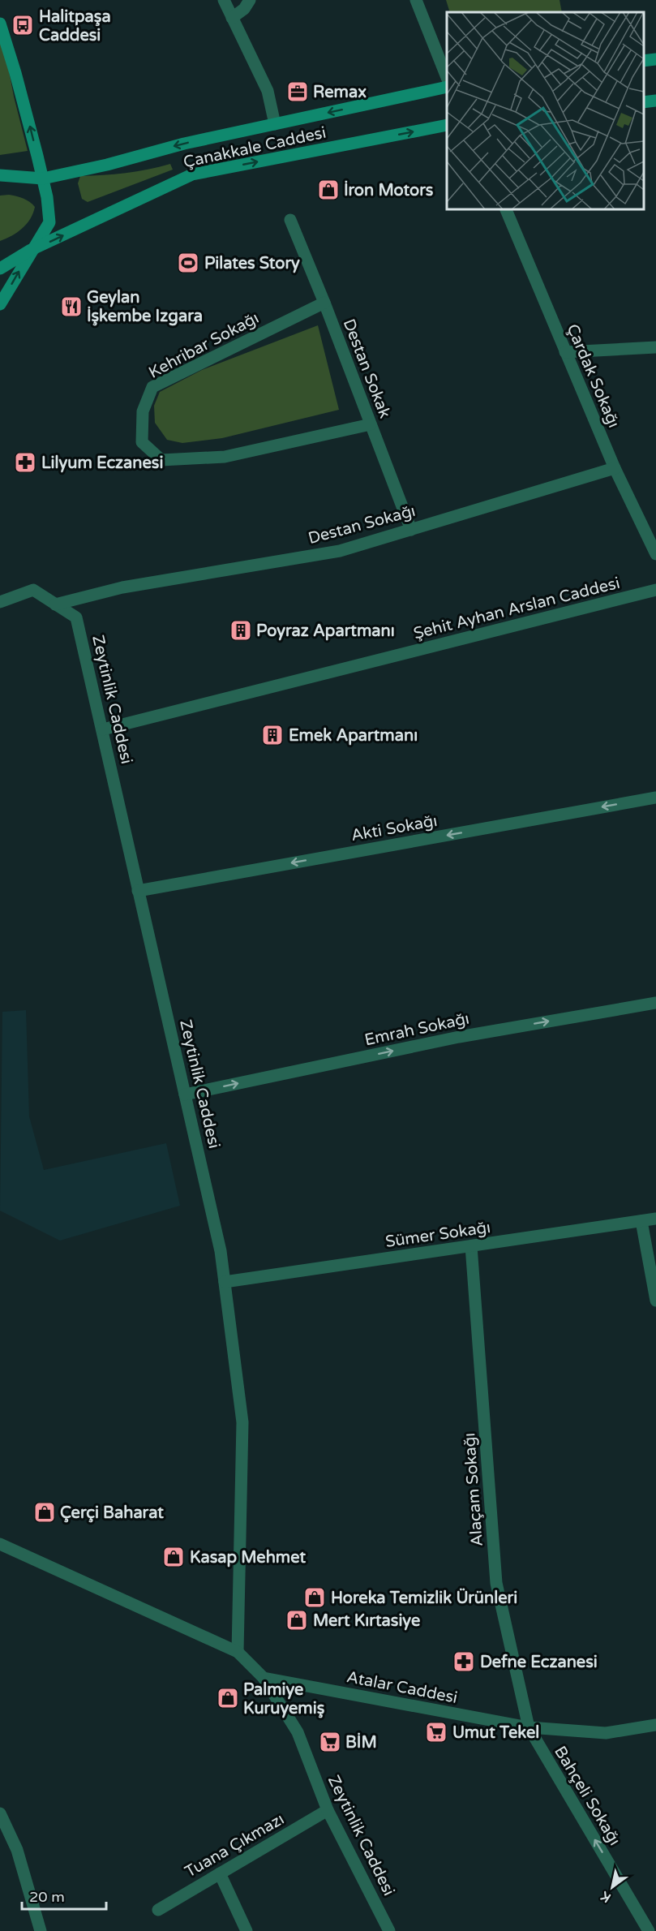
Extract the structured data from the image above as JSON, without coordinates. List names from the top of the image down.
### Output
{
  "streets": {
    "main road": ["Çanakkale Caddesi"],
    "street": [
      "Kehribar Sokağı",
      "Destan Sokak",
      "Çardak Sokağı",
      "Destan Sokağı",
      "Şehit Ayhan Arslan Caddesi",
      "Zeytinlik Caddesi",
      "Akti Sokağı",
      "Emrah Sokağı",
      "Sümer Sokağı",
      "Alaçam Sokağı",
      "Atalar Caddesi",
      "Bahçeli Sokağı",
      "Tuana Çıkmazı"
    ]
  },
  "crossings": [
    ["Kehribar Sokağı", "Destan Sokak"],
    ["Destan Sokak", "Destan Sokağı"],
    ["Çardak Sokağı", "Destan Sokağı"],
    ["Destan Sokağı", "Zeytinlik Caddesi"],
    ["Şehit Ayhan Arslan Caddesi", "Zeytinlik Caddesi"],
    ["Zeytinlik Caddesi", "Akti Sokağı"],
    ["Zeytinlik Caddesi", "Emrah Sokağı"],
    ["Zeytinlik Caddesi", "Sümer Sokağı"],
    ["Zeytinlik Caddesi", "Atalar Caddesi"],
    ["Zeytinlik Caddesi", "Tuana Çıkmazı"],
    ["Sümer Sokağı", "Alaçam Sokağı"],
    ["Alaçam Sokağı", "Atalar Caddesi"],
    ["Alaçam Sokağı", "Bahçeli Sokağı"],
    ["Atalar Caddesi", "Bahçeli Sokağı"]
  ],
  "one_way": ["Akti Sokağı", "Emrah Sokağı", "Bahçeli Sokağı"],
  "places": {
    "bus stop": ["Halitpaşa Caddesi"],
    "office": ["Remax"],
    "shop": [
      "İron Motors",
      "Çerçi Baharat",
      "Kasap Mehmet",
      "Horeka Temizlik Ürünleri",
      "Mert Kırtasiye",
      "Palmiye Kuruyemiş"
    ],
    "sports": ["Pilates Story"],
    "restaurant": ["Geylan İşkembe Izgara"],
    "pharmacy": ["Lilyum Eczanesi", "Defne Eczanesi"],
    "building": ["Poyraz Apartmanı", "Emek Apartmanı"],
    "supermarket": ["Umut Tekel", "BİM"]
  },
  "scale_bar": "20 m",
  "north": "bottom left"
}
